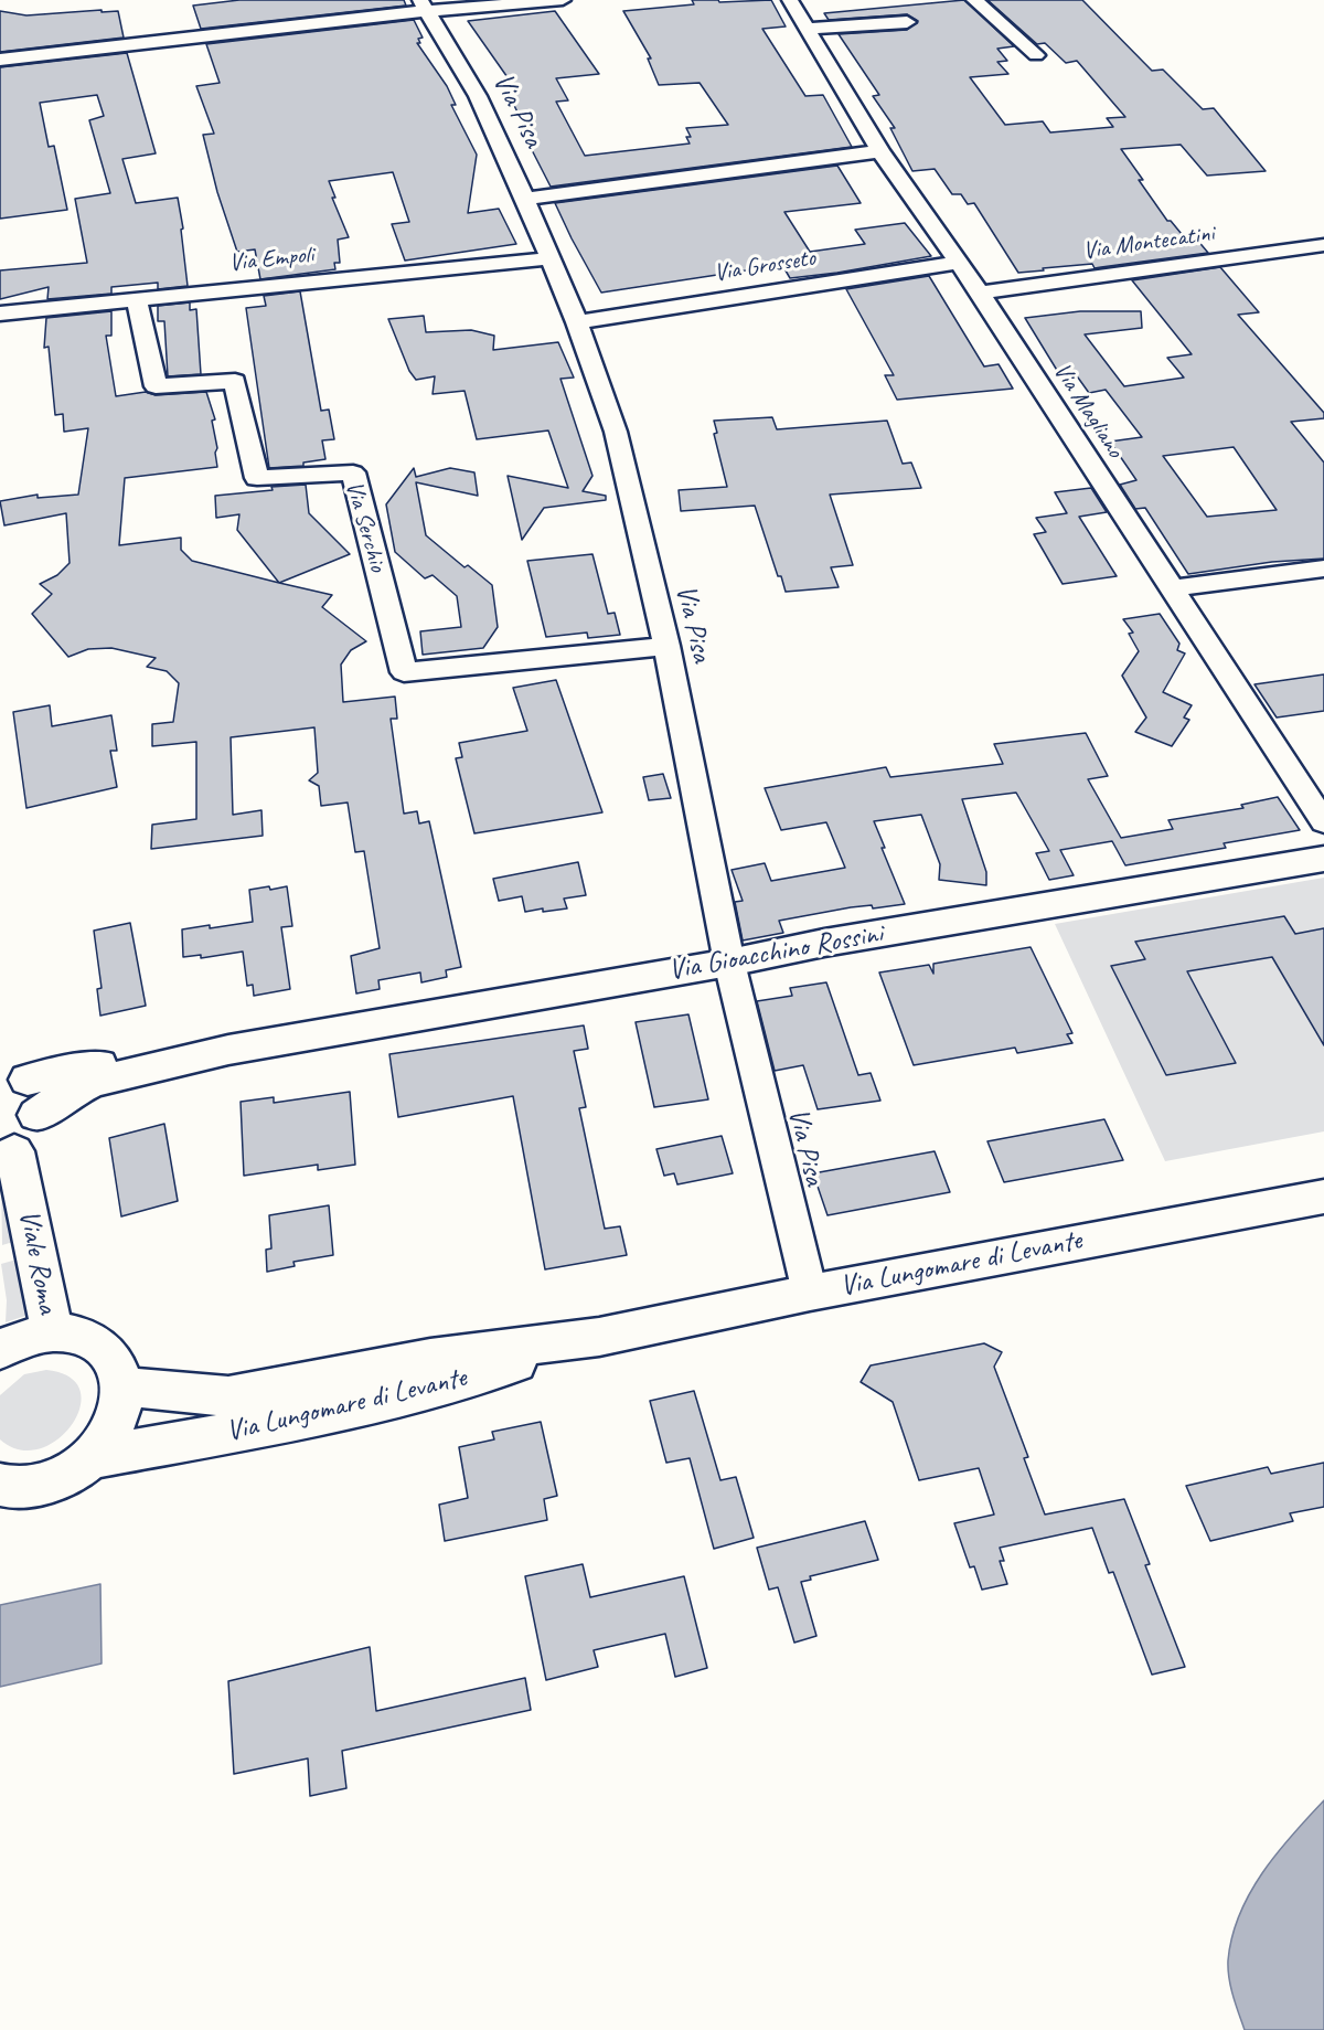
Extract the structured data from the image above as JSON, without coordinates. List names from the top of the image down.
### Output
{
  "streets": {
    "main road": ["Via Gioacchino Rossini", "Viale Roma", "Via Lungomare di Levante"],
    "street": [
      "Via Pisa",
      "Via Montecatini",
      "Via Empoli",
      "Via Grosseto",
      "Via Magliano",
      "Via Serchio"
    ]
  },
  "crossings": [
    ["Via Pisa", "Via Empoli"],
    ["Via Pisa", "Via Grosseto"],
    ["Via Pisa", "Via Serchio"],
    ["Via Pisa", "Via Gioacchino Rossini"],
    ["Via Pisa", "Via Lungomare di Levante"],
    ["Via Montecatini", "Via Magliano"],
    ["Via Empoli", "Via Serchio"],
    ["Via Grosseto", "Via Magliano"],
    ["Via Gioacchino Rossini", "Viale Roma"]
  ]
}
